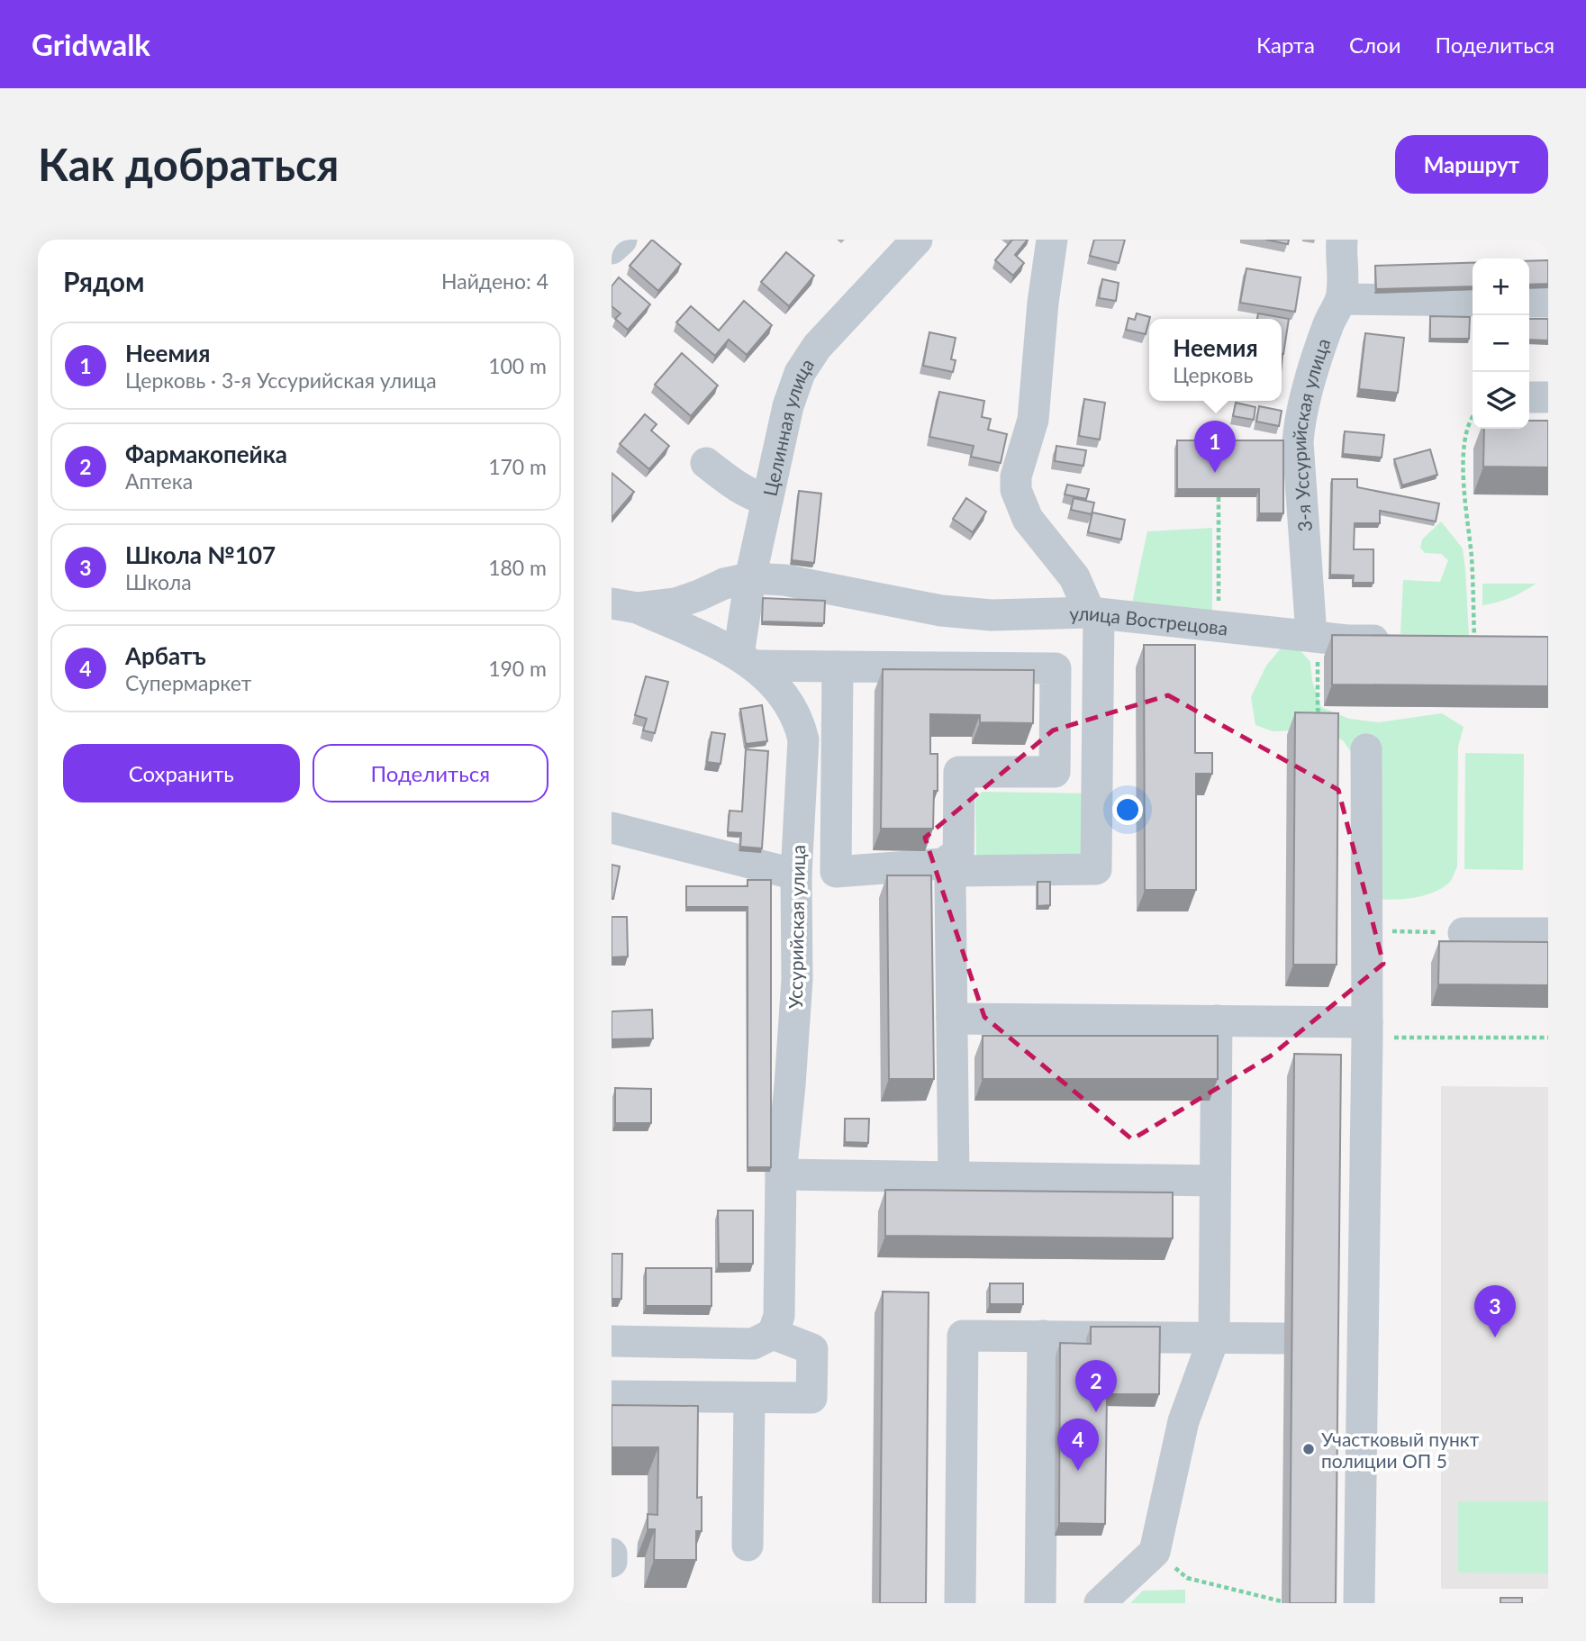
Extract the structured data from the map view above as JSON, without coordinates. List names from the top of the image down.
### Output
{
  "streets": {
    "street": [
      "Целинная улица",
      "3-я Уссурийская улица",
      "улица Вострецова",
      "Уссурийская улица"
    ]
  },
  "crossings": [
    ["Целинная улица", "улица Вострецова"],
    ["Целинная улица", "Уссурийская улица"],
    ["3-я Уссурийская улица", "улица Вострецова"],
    ["улица Вострецова", "Уссурийская улица"]
  ],
  "places": ["Участковый пункт полиции ОП 5"],
  "page": {
    "header": "Gridwalk",
    "nav": ["Карта", "Слои", "Поделиться"],
    "buttons": [
      "Маршрут",
      ["Сохранить", "Поделиться"]
    ],
    "title": "Как добраться",
    "heading": ["Рядом", "Найдено: 4"],
    "map_buttons": ["+", "−"],
    "popup": ["Неемия", "Церковь"],
    "list": [
      {
        "mark": "1",
        "name": "Неемия",
        "note": "Церковь · 3-я Уссурийская улица",
        "value": "100 m"
      },
      {
        "mark": "2",
        "name": "Фармакопейка",
        "note": "Аптека",
        "value": "170 m"
      },
      {
        "mark": "3",
        "name": "Школа №107",
        "note": "Школа",
        "value": "180 m"
      },
      {
        "mark": "4",
        "name": "Арбатъ",
        "note": "Супермаркет",
        "value": "190 m"
      }
    ],
    "pins": [
      "1",
      "3",
      "2",
      "4"
    ]
  }
}
